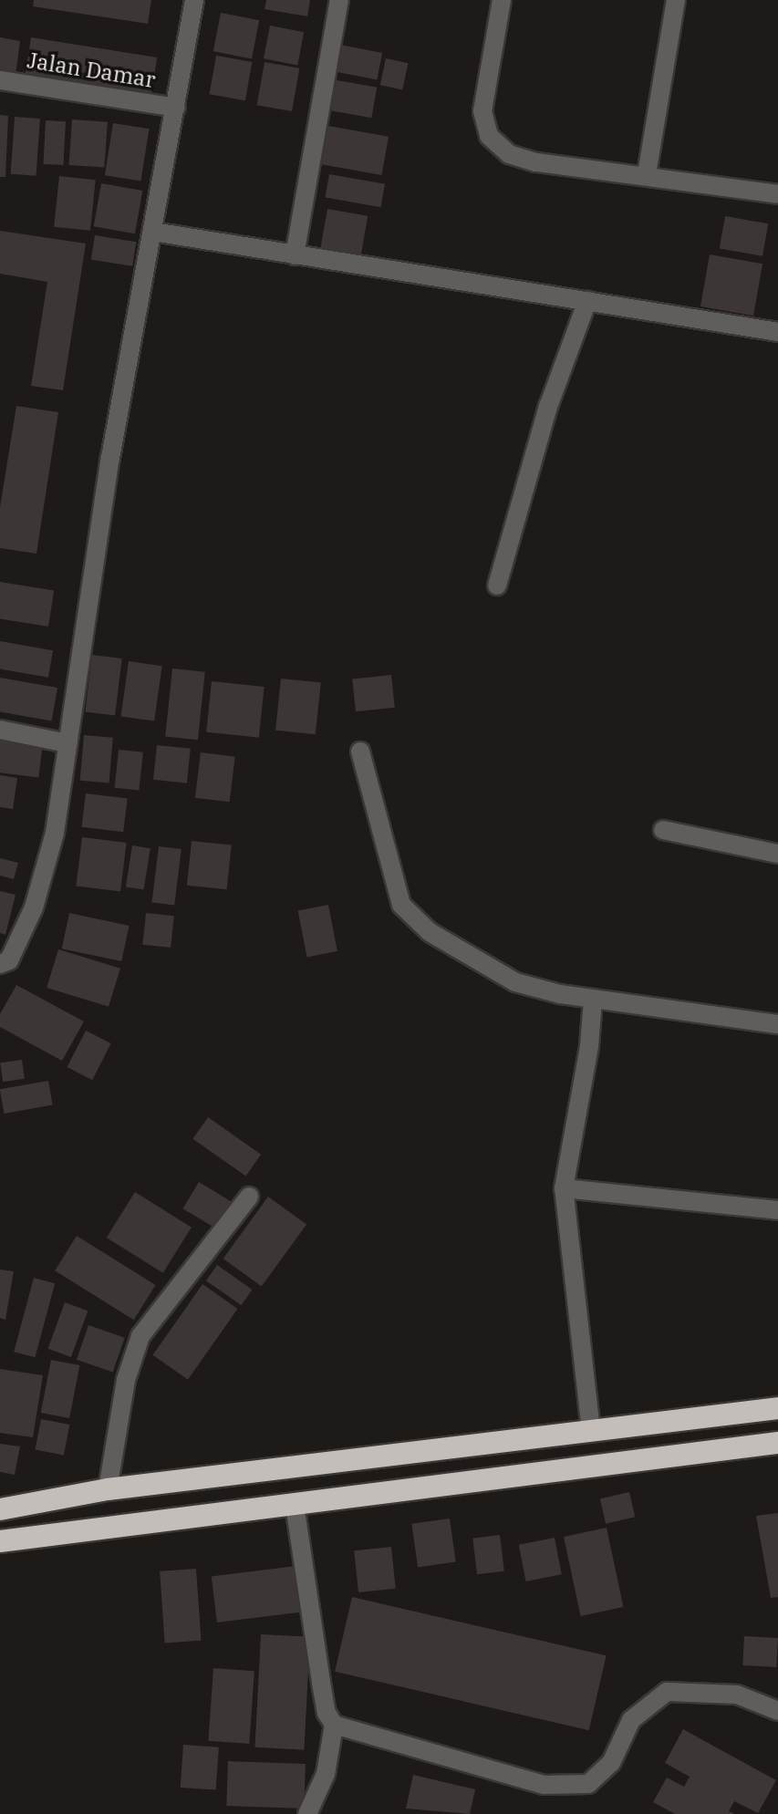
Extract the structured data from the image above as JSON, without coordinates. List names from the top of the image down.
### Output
{
  "streets": {
    "street": ["Jalan Damar"]
  }
}
